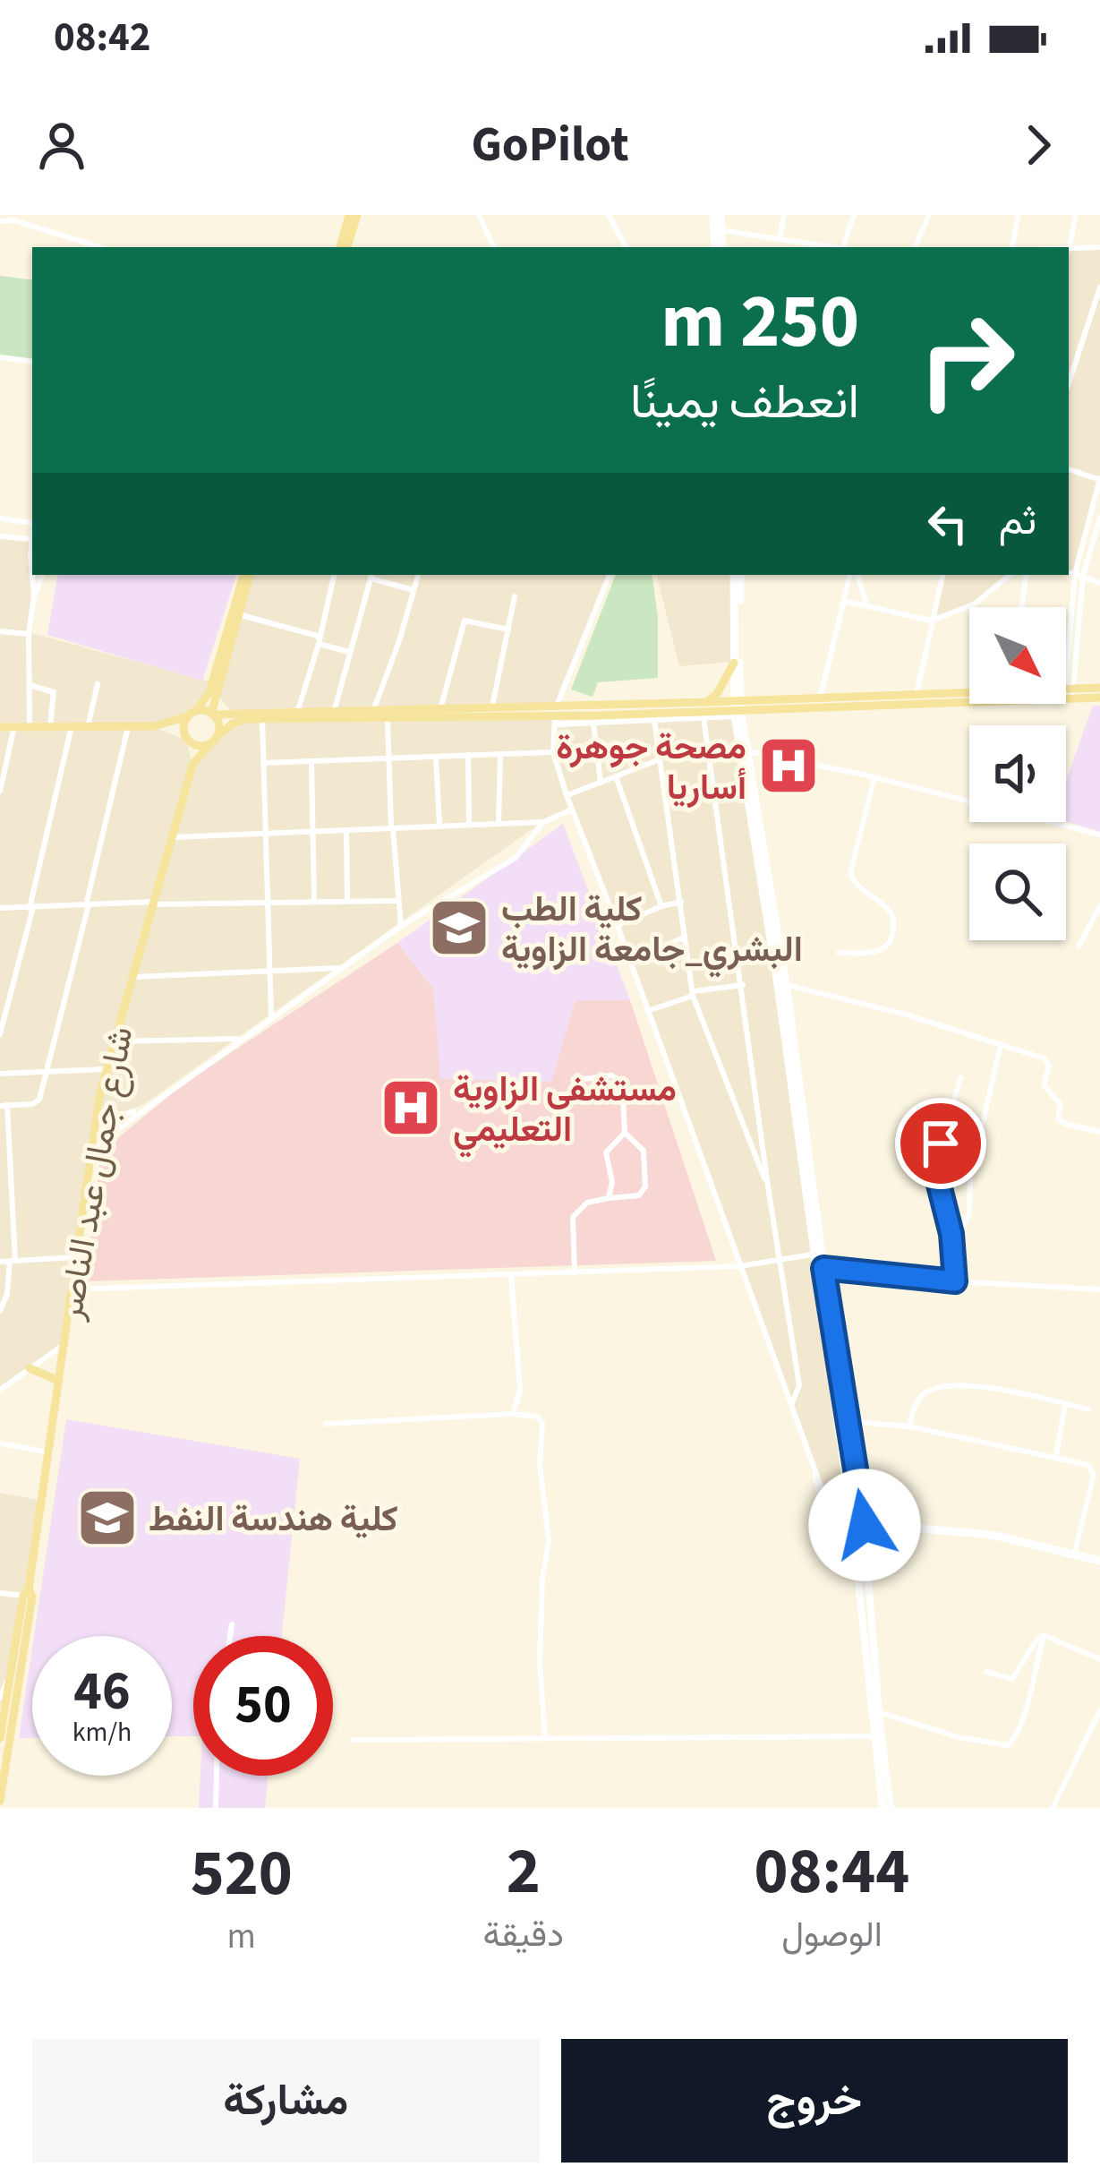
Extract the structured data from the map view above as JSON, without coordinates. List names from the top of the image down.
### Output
{
  "streets": {
    "main road": ["شارع جمال عبد الناصر"]
  },
  "places": {
    "hospital": ["مصحة جوهرة أساريا", "مستشفى الزاوية التعليمي"],
    "school or university": ["كلية الطب البشري_جامعة الزاوية", "كلية هندسة النفط"]
  },
  "north": "bottom right",
  "page": {
    "status": "08:42",
    "header": "GoPilot",
    "turn": ["250 m", "انعطف يمينًا"],
    "then": "ثم",
    "speed": "46 km/h",
    "limit": "50",
    "eta": [
      "08:44",
      "الوصول",
      "2",
      "دقيقة",
      "520",
      "m"
    ],
    "buttons": ["خروج", "مشاركة"]
  }
}
